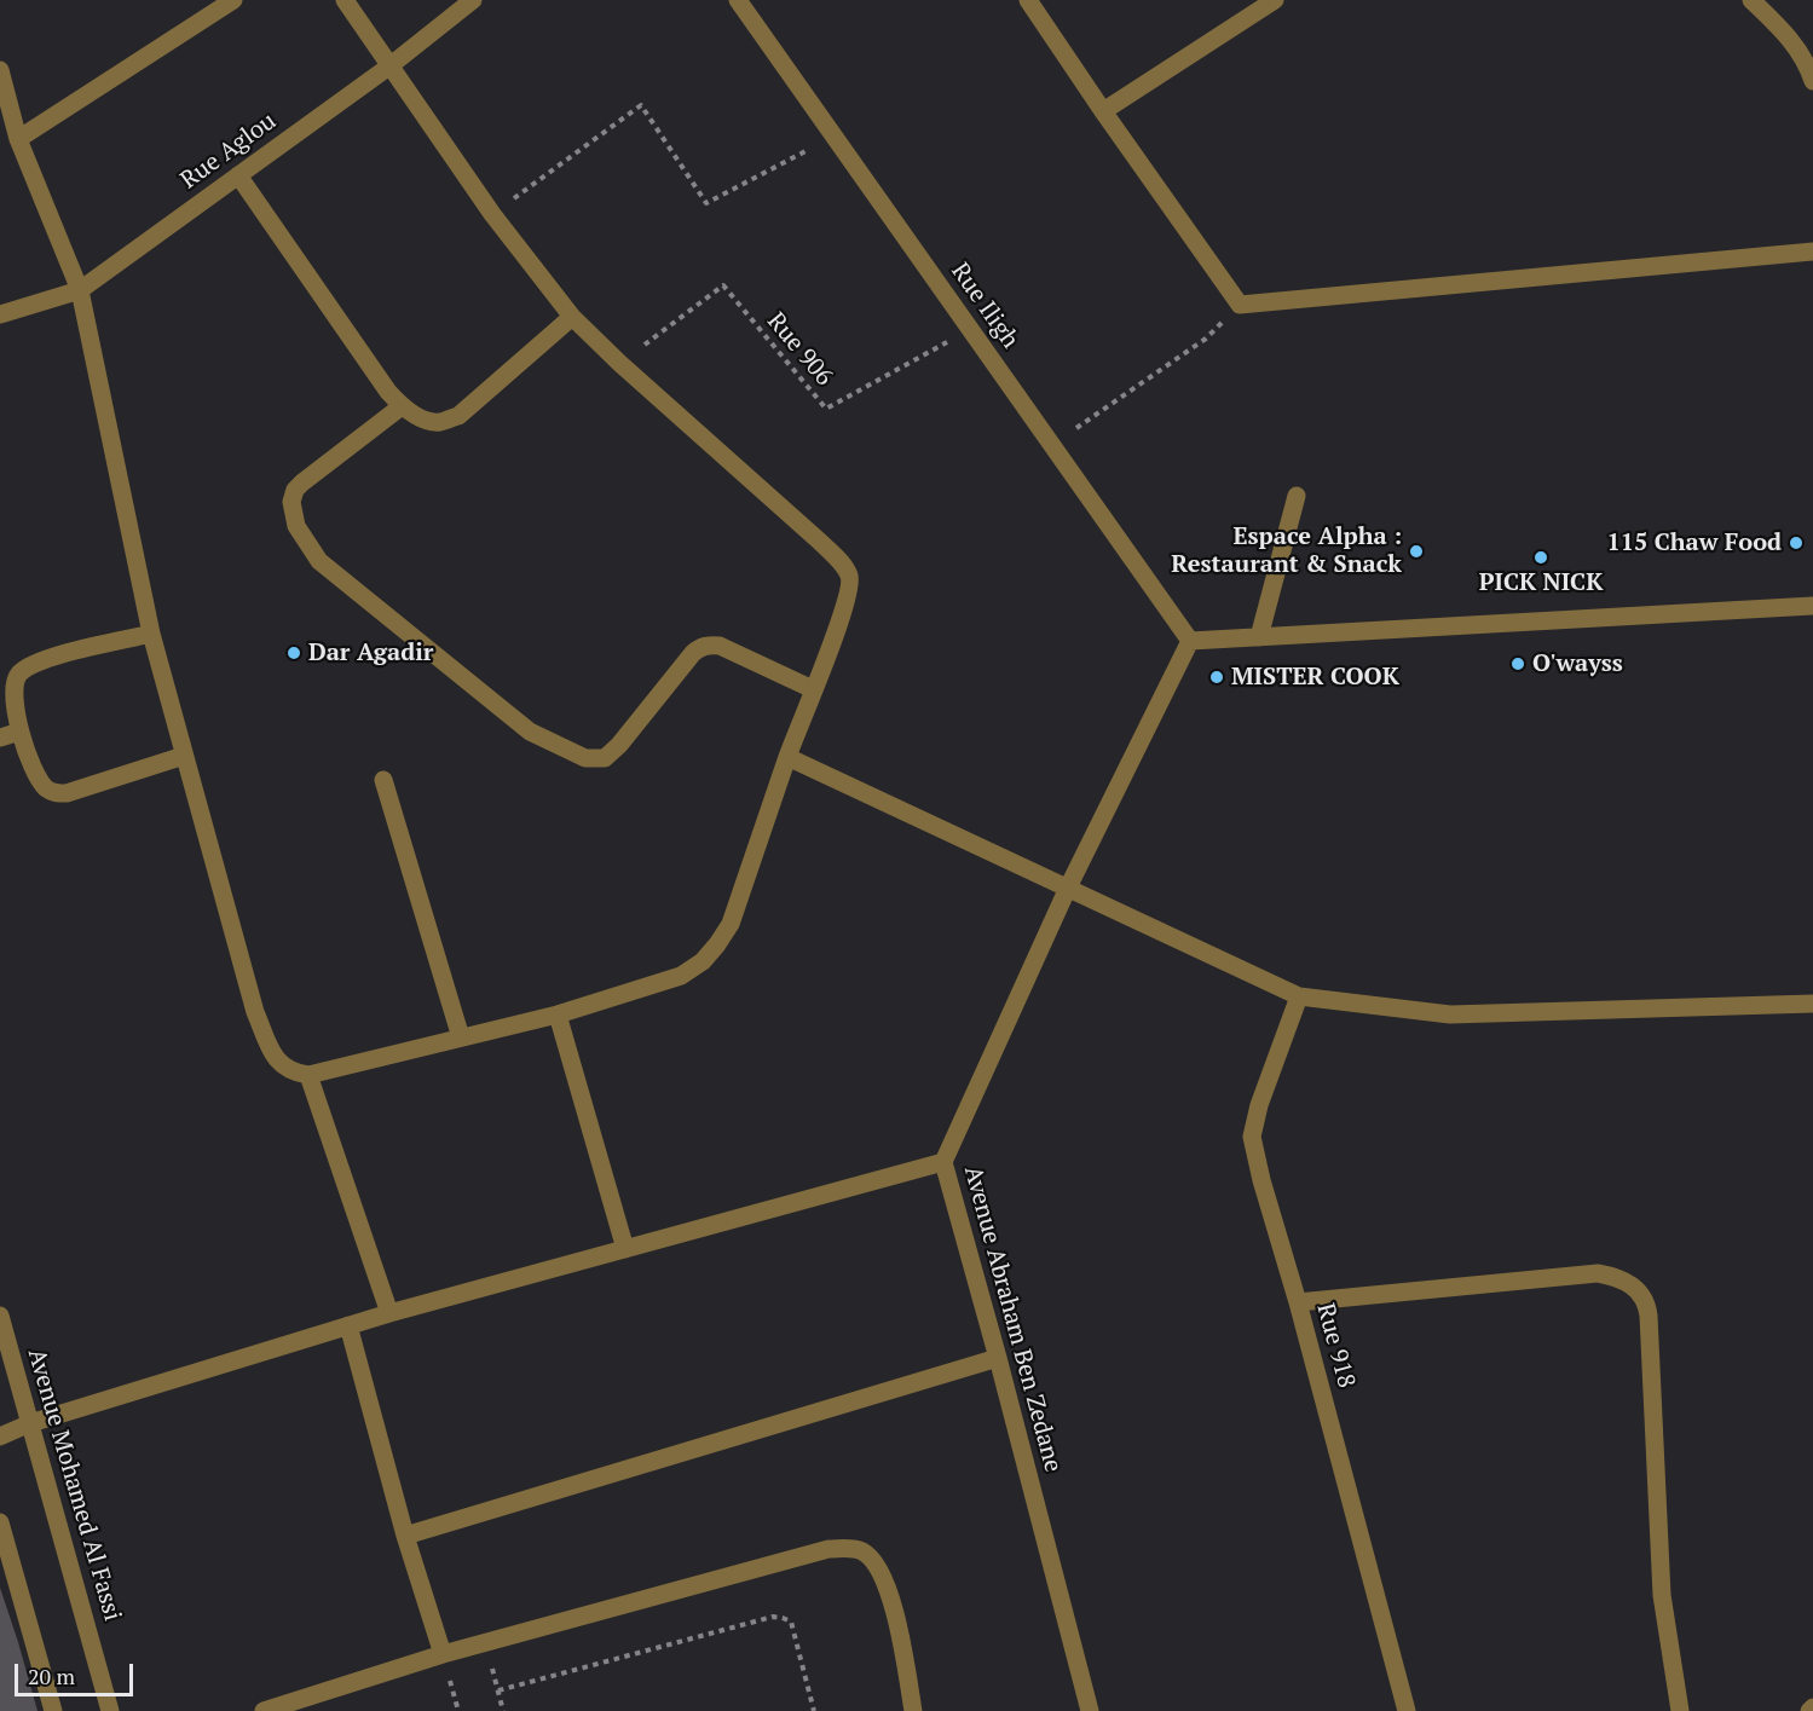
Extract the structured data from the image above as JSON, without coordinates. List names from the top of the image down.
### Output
{
  "streets": {
    "street": [
      "Rue Aglou",
      "Rue Iligh",
      "Avenue Abraham Ben Zedane",
      "Rue 918",
      "Avenue Mohamed Al Fassi"
    ],
    "path": ["Rue 906"]
  },
  "crossings": [
    ["Rue Iligh", "Rue 906"],
    ["Rue Iligh", "Avenue Abraham Ben Zedane"]
  ],
  "places": [
    "115 Chaw Food",
    "Espace Alpha : Restaurant & Snack",
    "PICK NICK",
    "Dar Agadir",
    "O'wayss",
    "MISTER COOK"
  ],
  "scale_bar": "20 m"
}
